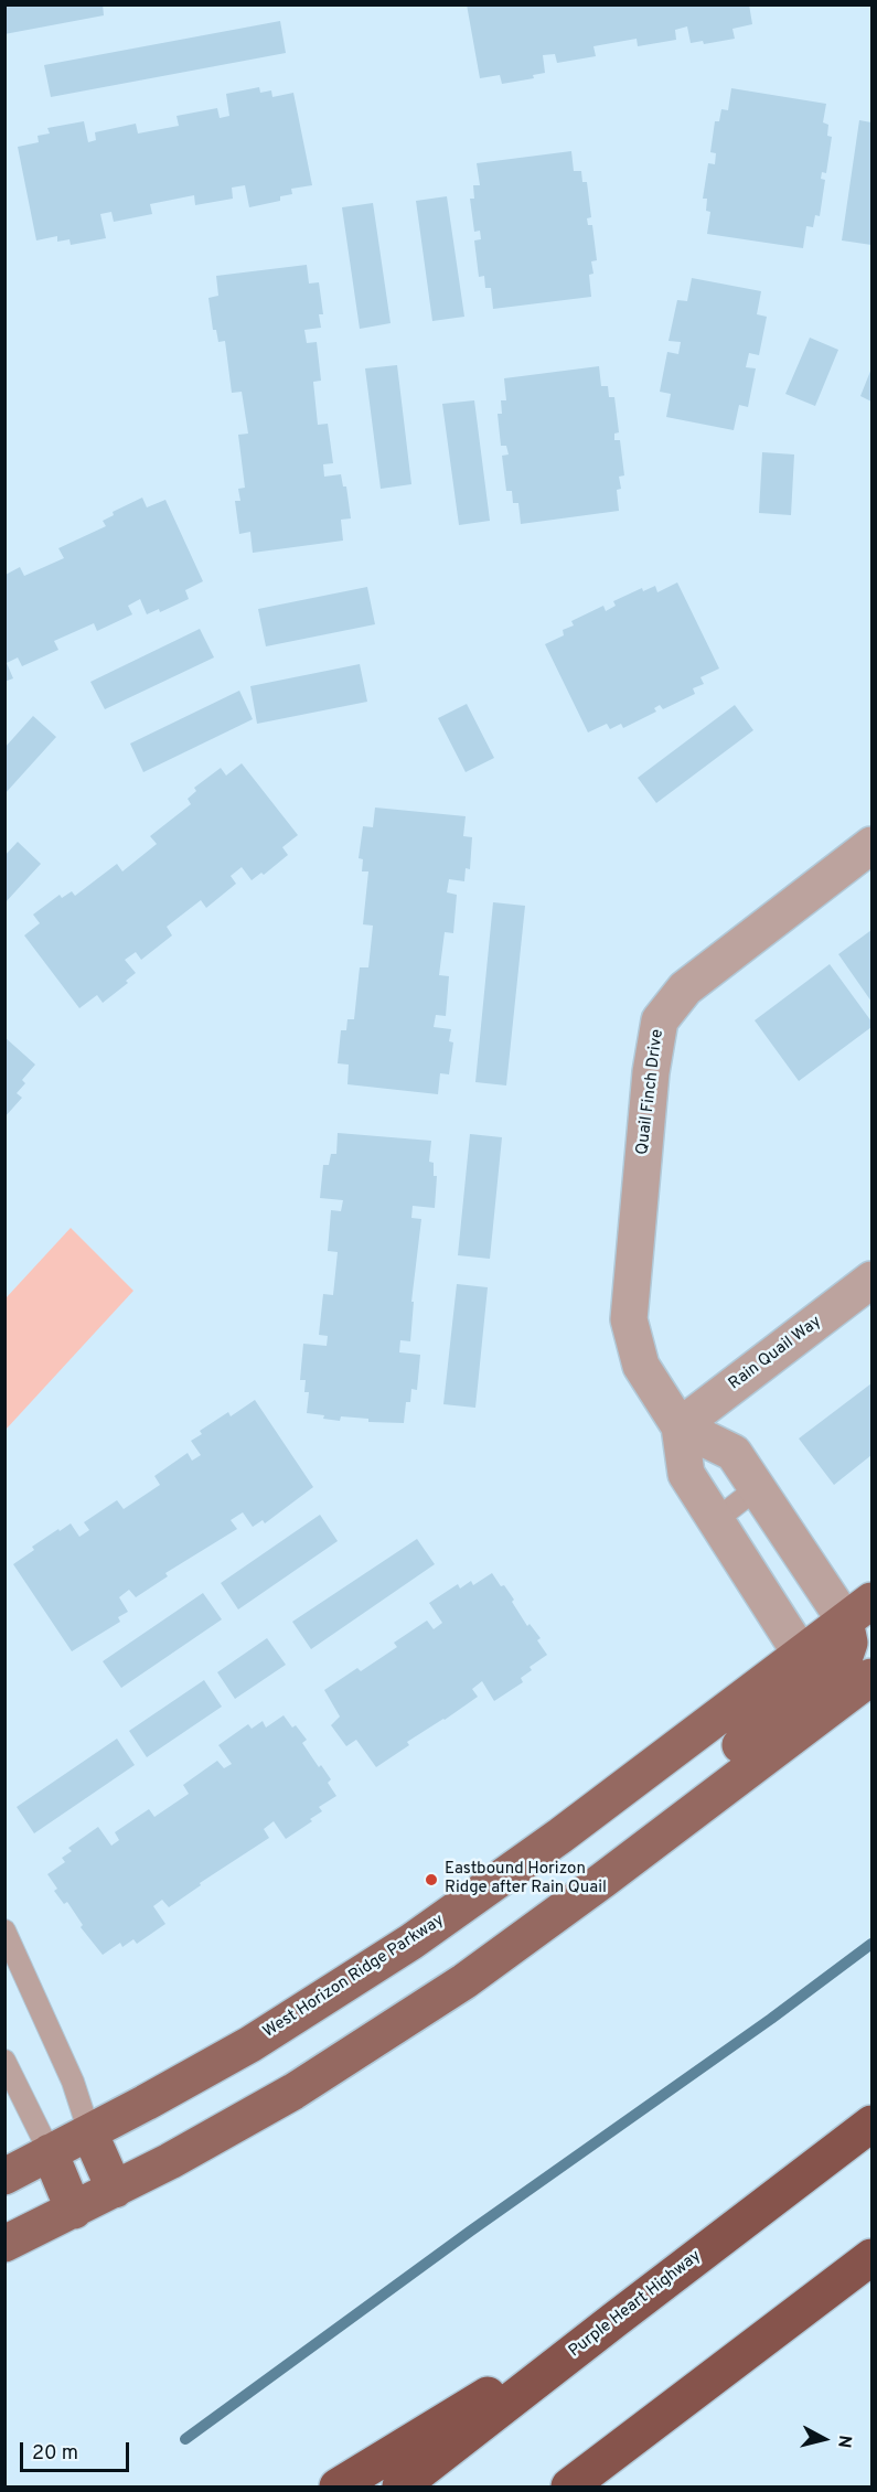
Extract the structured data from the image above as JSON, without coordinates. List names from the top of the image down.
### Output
{
  "streets": {
    "highway": ["Purple Heart Highway"],
    "main road": ["West Horizon Ridge Parkway"],
    "street": ["Quail Finch Drive", "Rain Quail Way"]
  },
  "crossings": [
    ["Quail Finch Drive", "Rain Quail Way"],
    ["Quail Finch Drive", "West Horizon Ridge Parkway"]
  ],
  "places": ["Eastbound Horizon Ridge after Rain Quail"],
  "scale_bar": "20 m",
  "north": "right"
}
